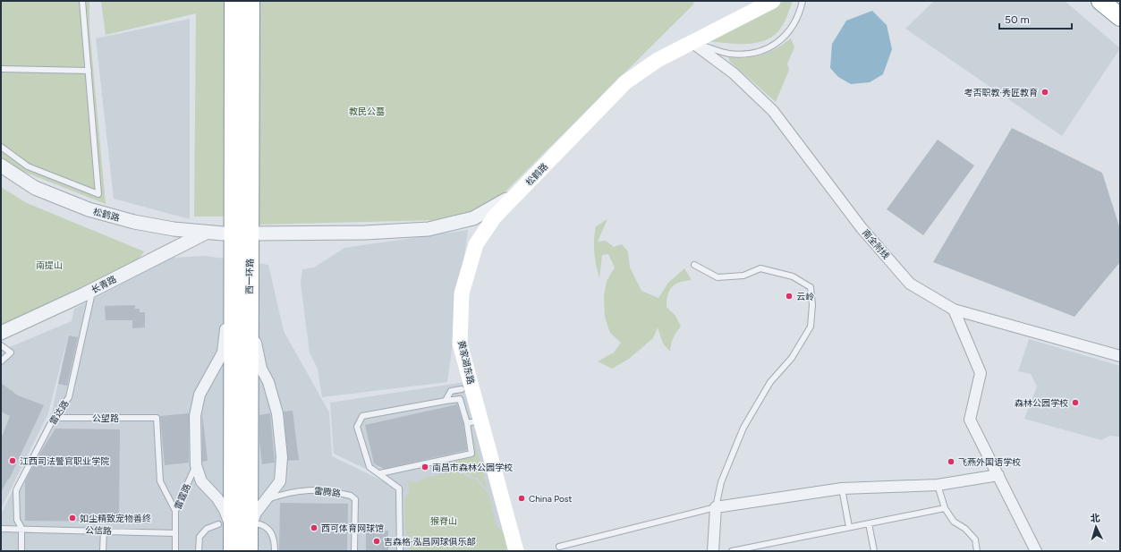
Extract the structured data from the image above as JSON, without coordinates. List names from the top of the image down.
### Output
{
  "streets": {
    "highway": ["西一环路"],
    "main road": ["松鹤路", "黄家湖东路"],
    "street": ["南全附线", "长青路"],
    "lane": [
      "雷达路",
      "公望路",
      "雷腾路",
      "雷霆路",
      "公信路"
    ]
  },
  "crossings": [
    ["松鹤路", "南全附线"],
    ["松鹤路", "长青路"],
    ["松鹤路", "黄家湖东路"],
    ["西一环路", "雷腾路"],
    ["长青路", "雷达路"],
    ["雷达路", "公望路"],
    ["雷达路", "公信路"],
    ["公望路", "雷霆路"],
    ["雷霆路", "公信路"]
  ],
  "parks": ["教民公墓", "南提山", "猴脊山"],
  "places": [
    "考否职教·秀匠教育",
    "云岭",
    "森林公园学校",
    "江西司法警官职业学院",
    "飞燕外国语学校",
    "南昌市森林公园学校",
    "China Post",
    "如尘精致宠物善终",
    "西可体育网球馆",
    "吉森格·泓昌网球俱乐部"
  ],
  "scale_bar": "50 m",
  "north": "top"
}
